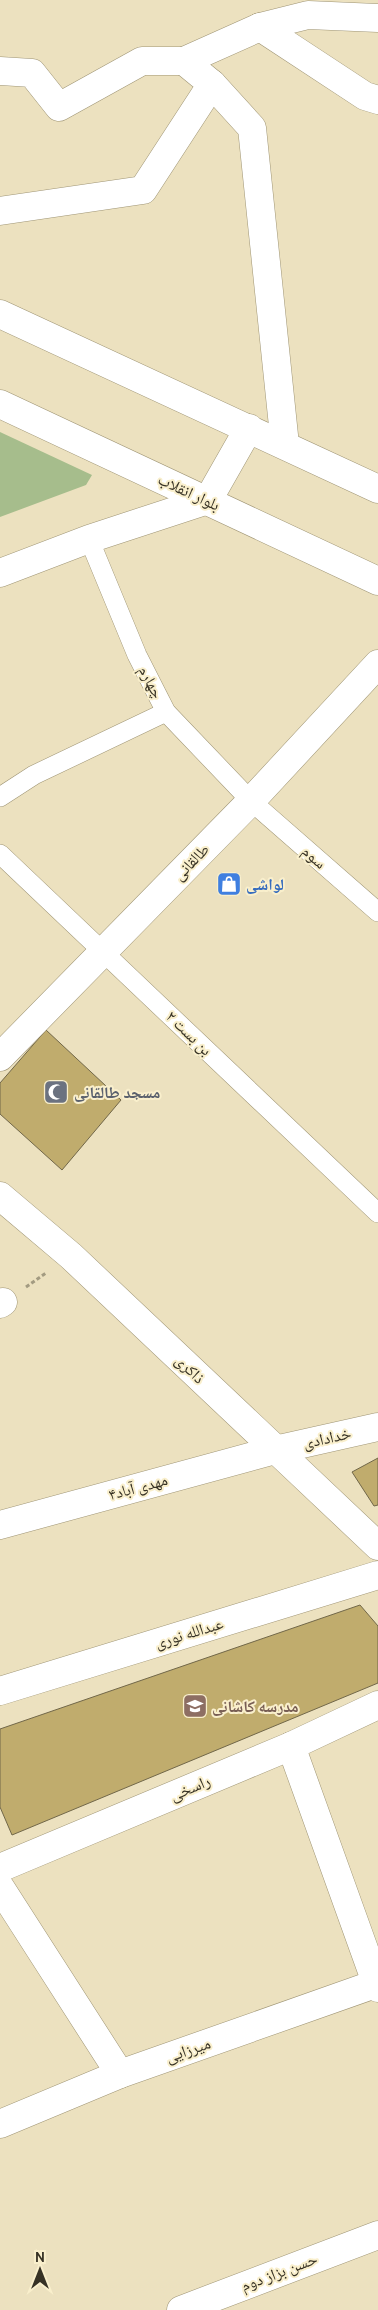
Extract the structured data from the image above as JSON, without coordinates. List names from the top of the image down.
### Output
{
  "streets": {
    "street": [
      "بلوار انقلاب",
      "طالقانی",
      "ذاکری",
      "خدادادی",
      "مهدی آباد۴",
      "عبدالله نوری",
      "راسخی",
      "میرزایی",
      "حسن بزاز دوم"
    ],
    "lane": ["چهارم", "سوم", "بن بست ۲"]
  },
  "crossings": [
    ["چهارم", "سوم"],
    ["چهارم", "طالقانی"],
    ["سوم", "طالقانی"],
    ["طالقانی", "بن بست ۲"],
    ["ذاکری", "خدادادی"],
    ["ذاکری", "مهدی آباد۴"],
    ["خدادادی", "مهدی آباد۴"]
  ],
  "places": {
    "shop": ["لواشی"],
    "mosque": ["مسجد طالقانی"],
    "school or university": ["مدرسه کاشانی"]
  },
  "north": "top"
}
